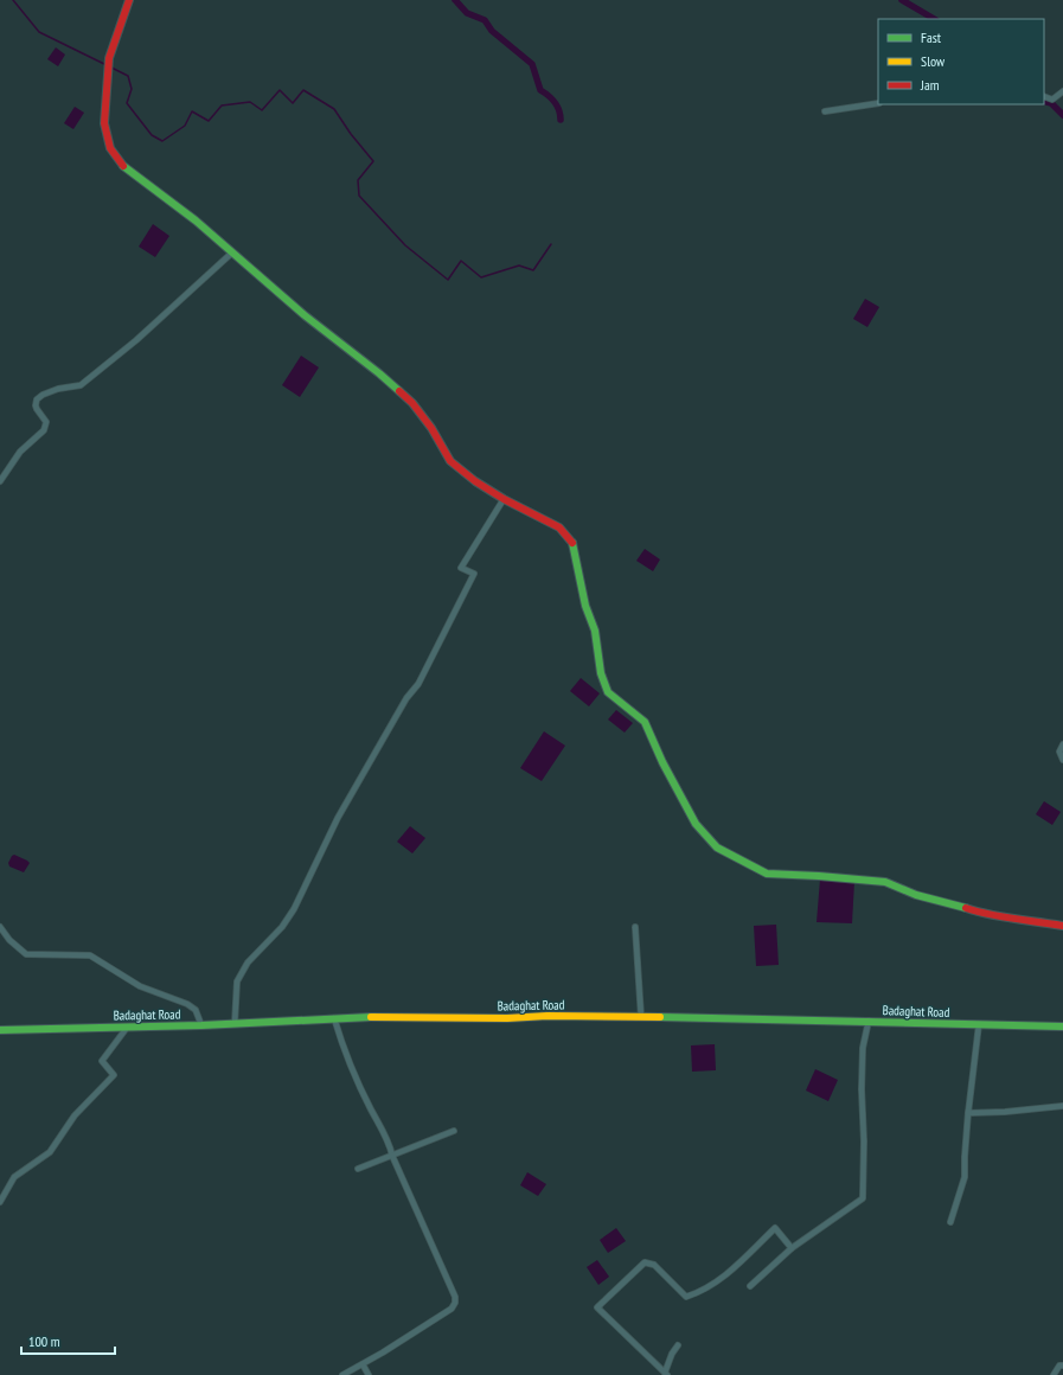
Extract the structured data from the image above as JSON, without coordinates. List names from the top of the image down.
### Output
{
  "streets": {
    "street": ["Badaghat Road"]
  },
  "legend": ["Fast", "Slow", "Jam"],
  "scale_bar": "100 m"
}
